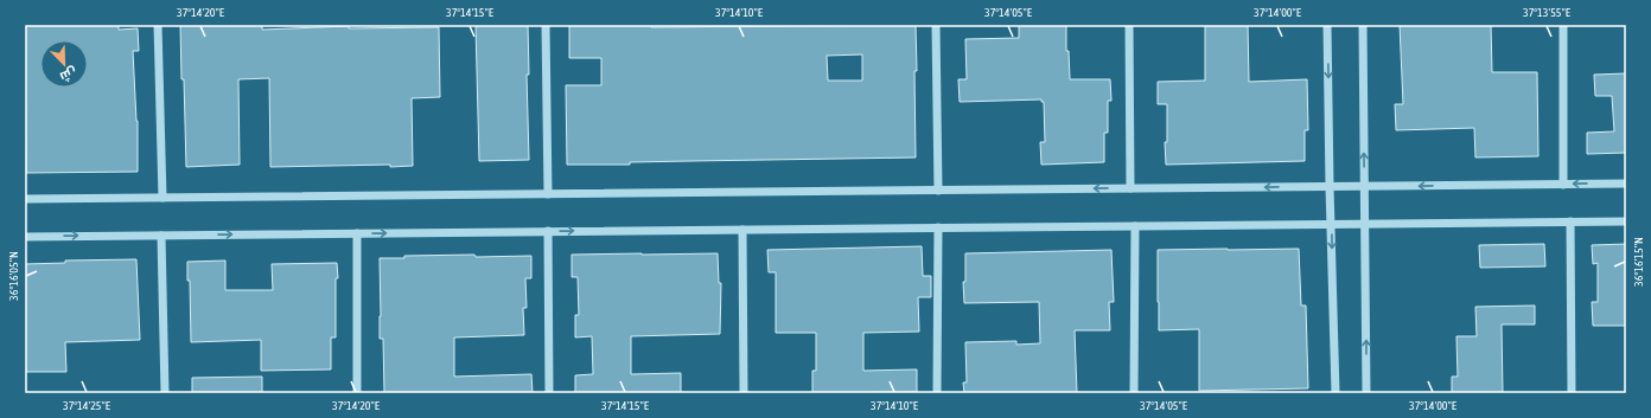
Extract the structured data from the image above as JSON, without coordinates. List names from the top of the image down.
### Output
{
  "north": "bottom right",
  "coordinates": [
    "37°14'20\"E",
    "37°14'15\"E",
    "37°14'10\"E",
    "37°14'05\"E",
    "37°14'00\"E",
    "37°13'55\"E",
    "36°16'15\"N",
    "36°16'05\"N",
    "37°14'25\"E"
  ]
}
